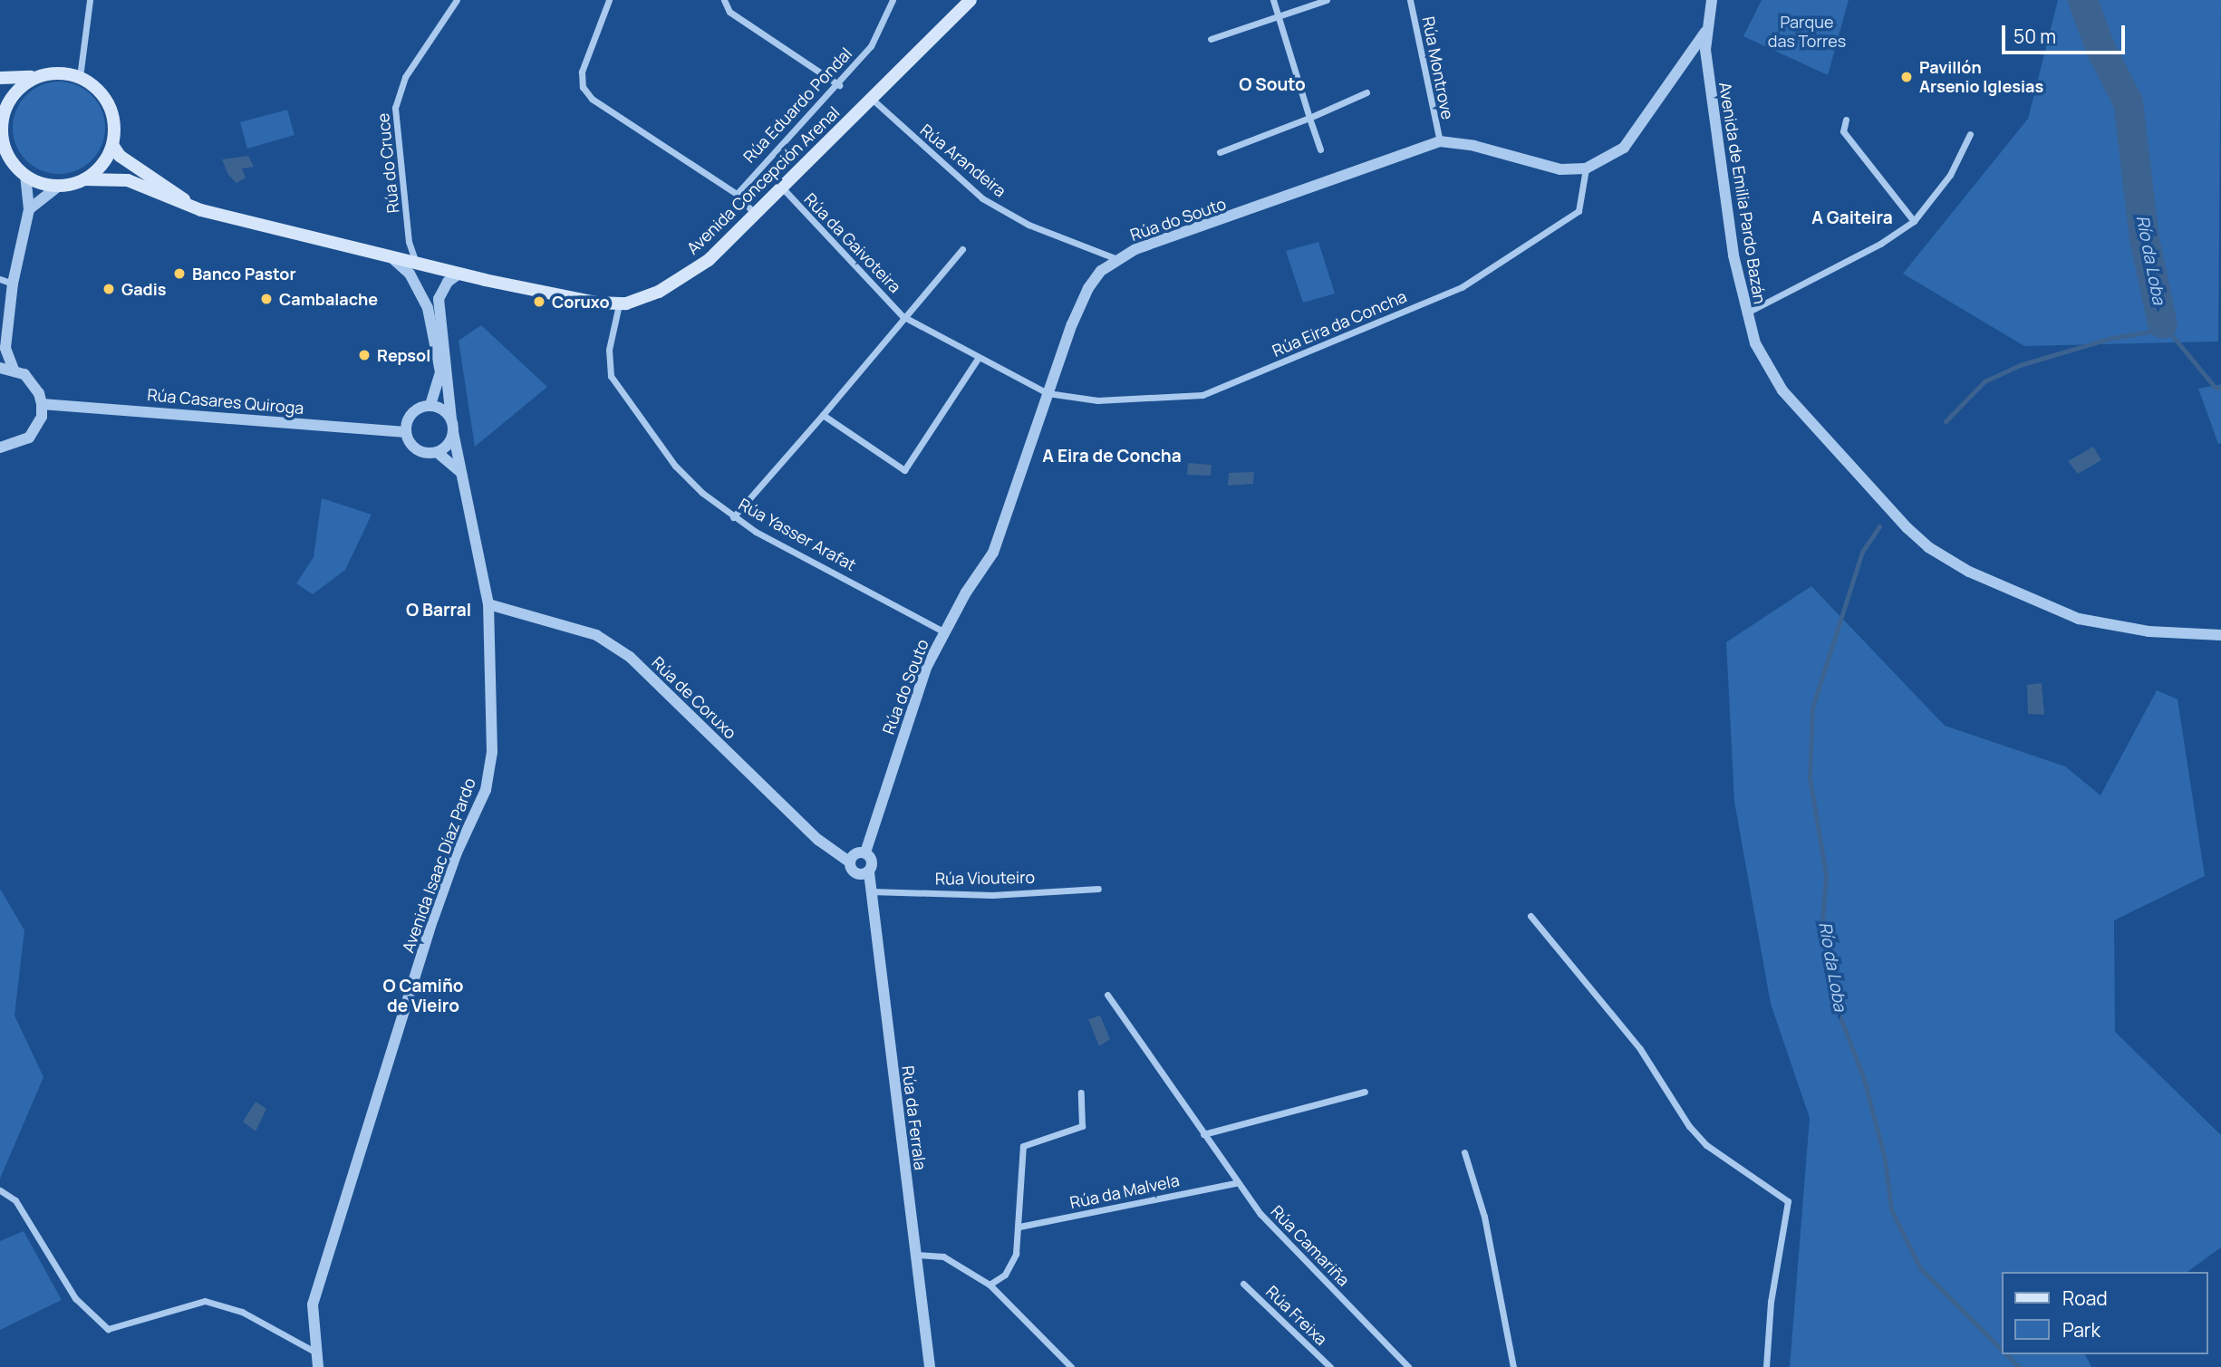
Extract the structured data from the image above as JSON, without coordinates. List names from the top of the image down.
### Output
{
  "streets": {
    "main road": ["Avenida Concepción Arenal"],
    "street": [
      "Rúa Montrove",
      "Rúa Eduardo Pondal",
      "Rúa Arandeira",
      "Rúa do Cruce",
      "Avenida de Emilia Pardo Bazán",
      "Rúa do Souto",
      "Rúa da Gaivoteira",
      "Rúa Eira da Concha",
      "Rúa Casares Quiroga",
      "Rúa Yasser Arafat",
      "Rúa de Coruxo",
      "Avenida Isaac Díaz Pardo",
      "Rúa Viouteiro",
      "Rúa da Ferrala",
      "Rúa da Malvela",
      "Rúa Camariña",
      "Rúa Freixa"
    ]
  },
  "crossings": [
    ["Rúa Montrove", "Rúa do Souto"],
    ["Rúa Arandeira", "Avenida Concepción Arenal"],
    ["Rúa Arandeira", "Rúa do Souto"],
    ["Rúa do Cruce", "Avenida Concepción Arenal"],
    ["Avenida Concepción Arenal", "Rúa da Gaivoteira"],
    ["Avenida Concepción Arenal", "Rúa Yasser Arafat"],
    ["Rúa do Souto", "Rúa da Gaivoteira"],
    ["Rúa do Souto", "Rúa Eira da Concha"],
    ["Rúa do Souto", "Rúa Yasser Arafat"],
    ["Rúa do Souto", "Rúa de Coruxo"],
    ["Rúa do Souto", "Rúa da Ferrala"],
    ["Rúa da Gaivoteira", "Rúa Eira da Concha"],
    ["Rúa da Gaivoteira", "Rúa Yasser Arafat"],
    ["Rúa Casares Quiroga", "Avenida Isaac Díaz Pardo"],
    ["Rúa de Coruxo", "Avenida Isaac Díaz Pardo"],
    ["Rúa de Coruxo", "Rúa da Ferrala"],
    ["Rúa Viouteiro", "Rúa da Ferrala"],
    ["Rúa da Malvela", "Rúa Camariña"]
  ],
  "districts": [
    "O Souto",
    "A Gaiteira",
    "A Eira de Concha",
    "O Barral",
    "O Camiño de Vieiro"
  ],
  "water": ["Río da Loba"],
  "parks": ["Parque das Torres"],
  "places": [
    "Pavillón Arsenio Iglesias",
    "Banco Pastor",
    "Gadis",
    "Cambalache",
    "Coruxo",
    "Repsol"
  ],
  "legend": ["Road", "Park"],
  "scale_bar": "50 m"
}
